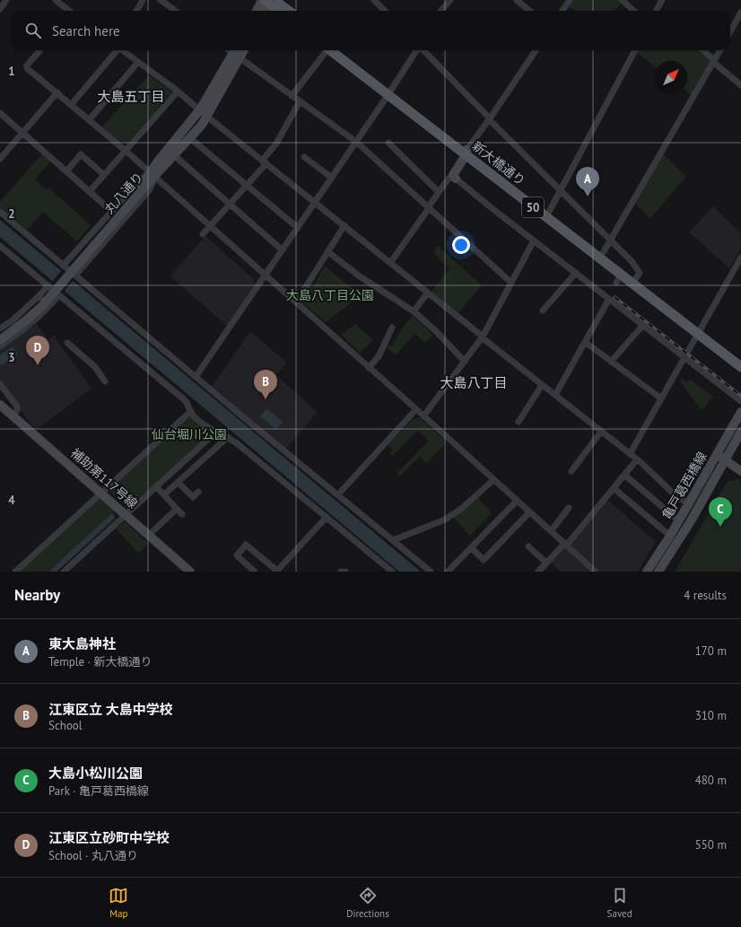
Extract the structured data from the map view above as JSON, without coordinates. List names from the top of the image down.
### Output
{
  "streets": {
    "main road": [
      "新大橋通り",
      "丸八通り",
      "50",
      "補助第117号線",
      "亀戸葛西橋線"
    ]
  },
  "districts": ["大島五丁目", "大島八丁目"],
  "parks": ["大島八丁目公園", "仙台堀川公園"],
  "north": "top right",
  "page": {
    "search": "Search here",
    "pins": [
      "A",
      "D",
      "B",
      "C"
    ],
    "heading": ["Nearby", "4 results"],
    "list": [
      {
        "mark": "A",
        "name": "東大島神社",
        "note": "Temple · 新大橋通り",
        "value": "170 m"
      },
      {
        "mark": "B",
        "name": "江東区立 大島中学校",
        "note": "School",
        "value": "310 m"
      },
      {
        "mark": "C",
        "name": "大島小松川公園",
        "note": "Park · 亀戸葛西橋線",
        "value": "480 m"
      },
      {
        "mark": "D",
        "name": "江東区立砂町中学校",
        "note": "School · 丸八通り",
        "value": "550 m"
      }
    ],
    "nav": ["Map", "Directions", "Saved"]
  },
  "grid": {
    "rows": [
      "1",
      "2",
      "3",
      "4"
    ]
  }
}
